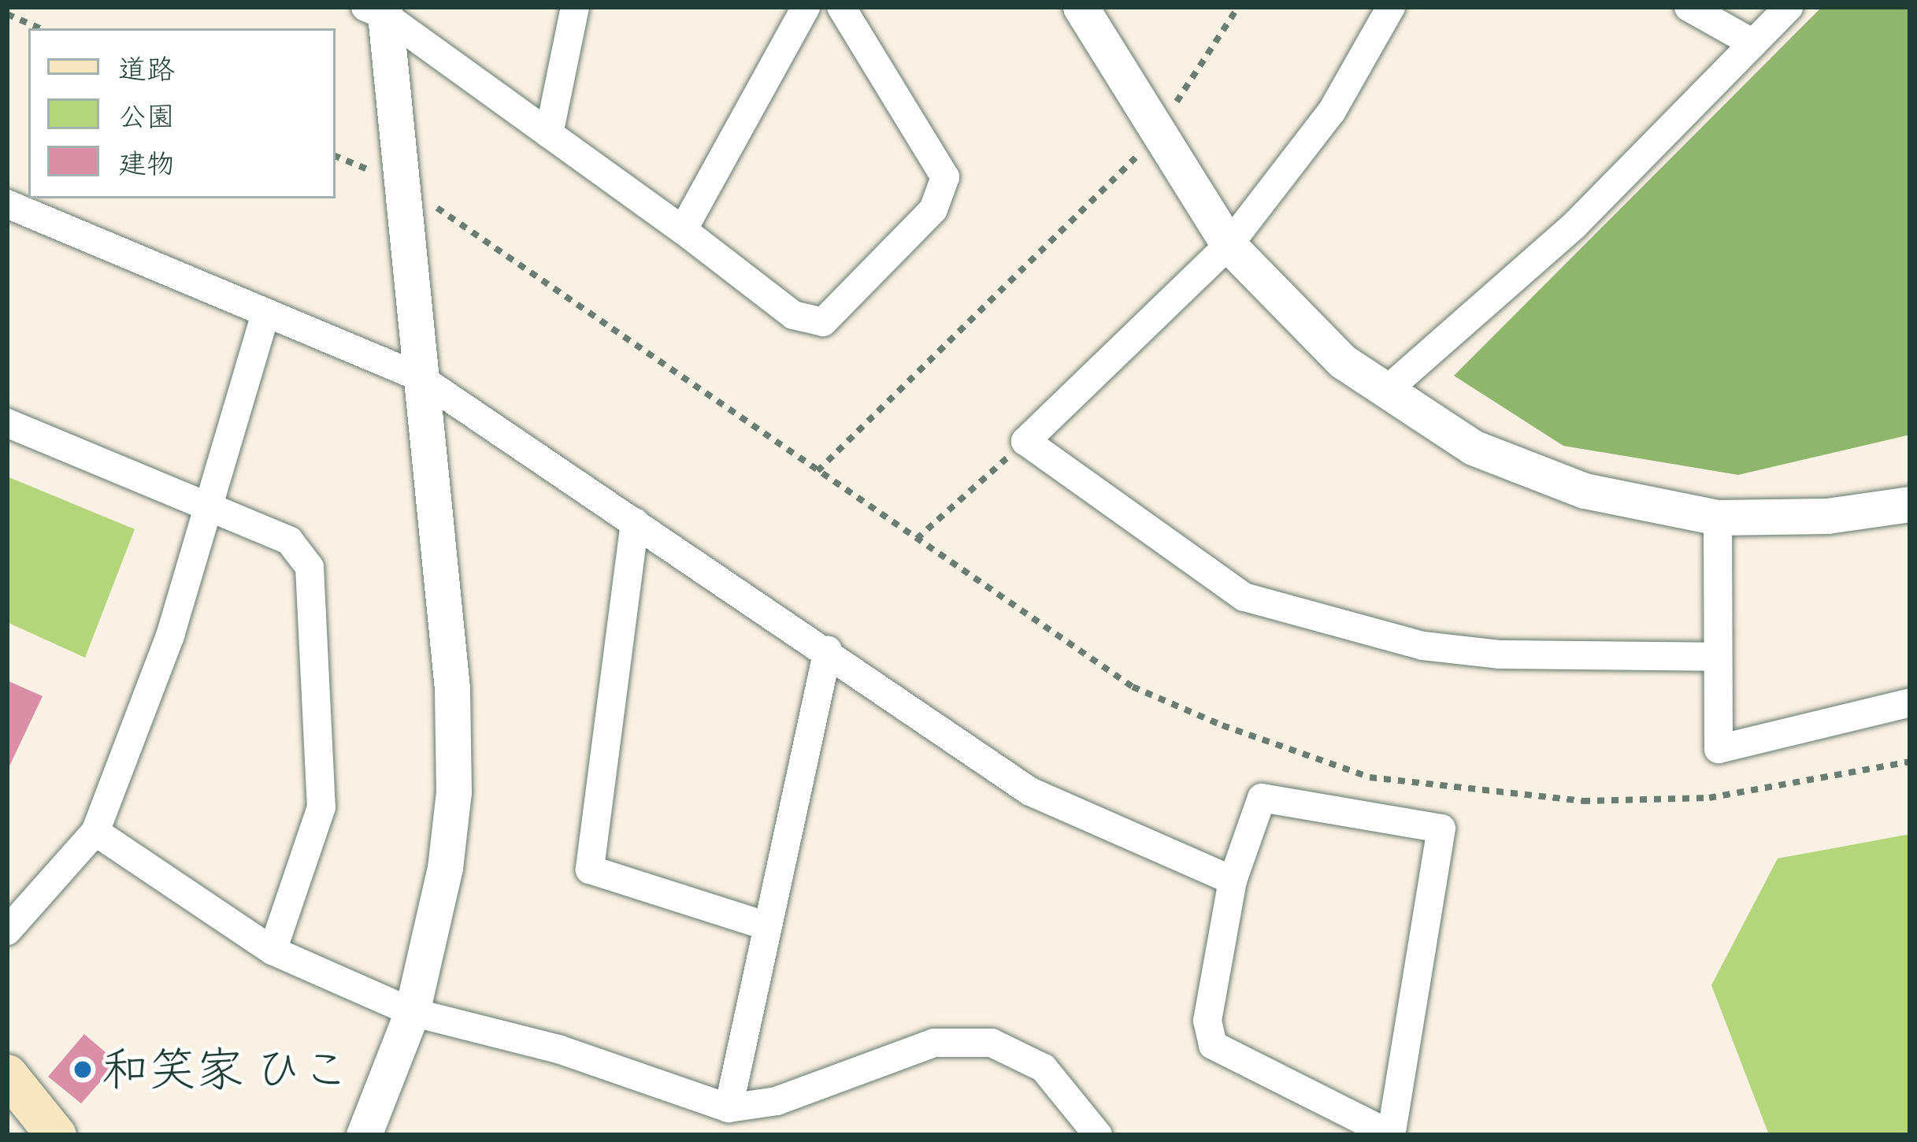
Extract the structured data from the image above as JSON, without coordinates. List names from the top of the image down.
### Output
{
  "places": ["和笑家 ひこ"],
  "legend": ["道路", "公園", "建物"]
}
